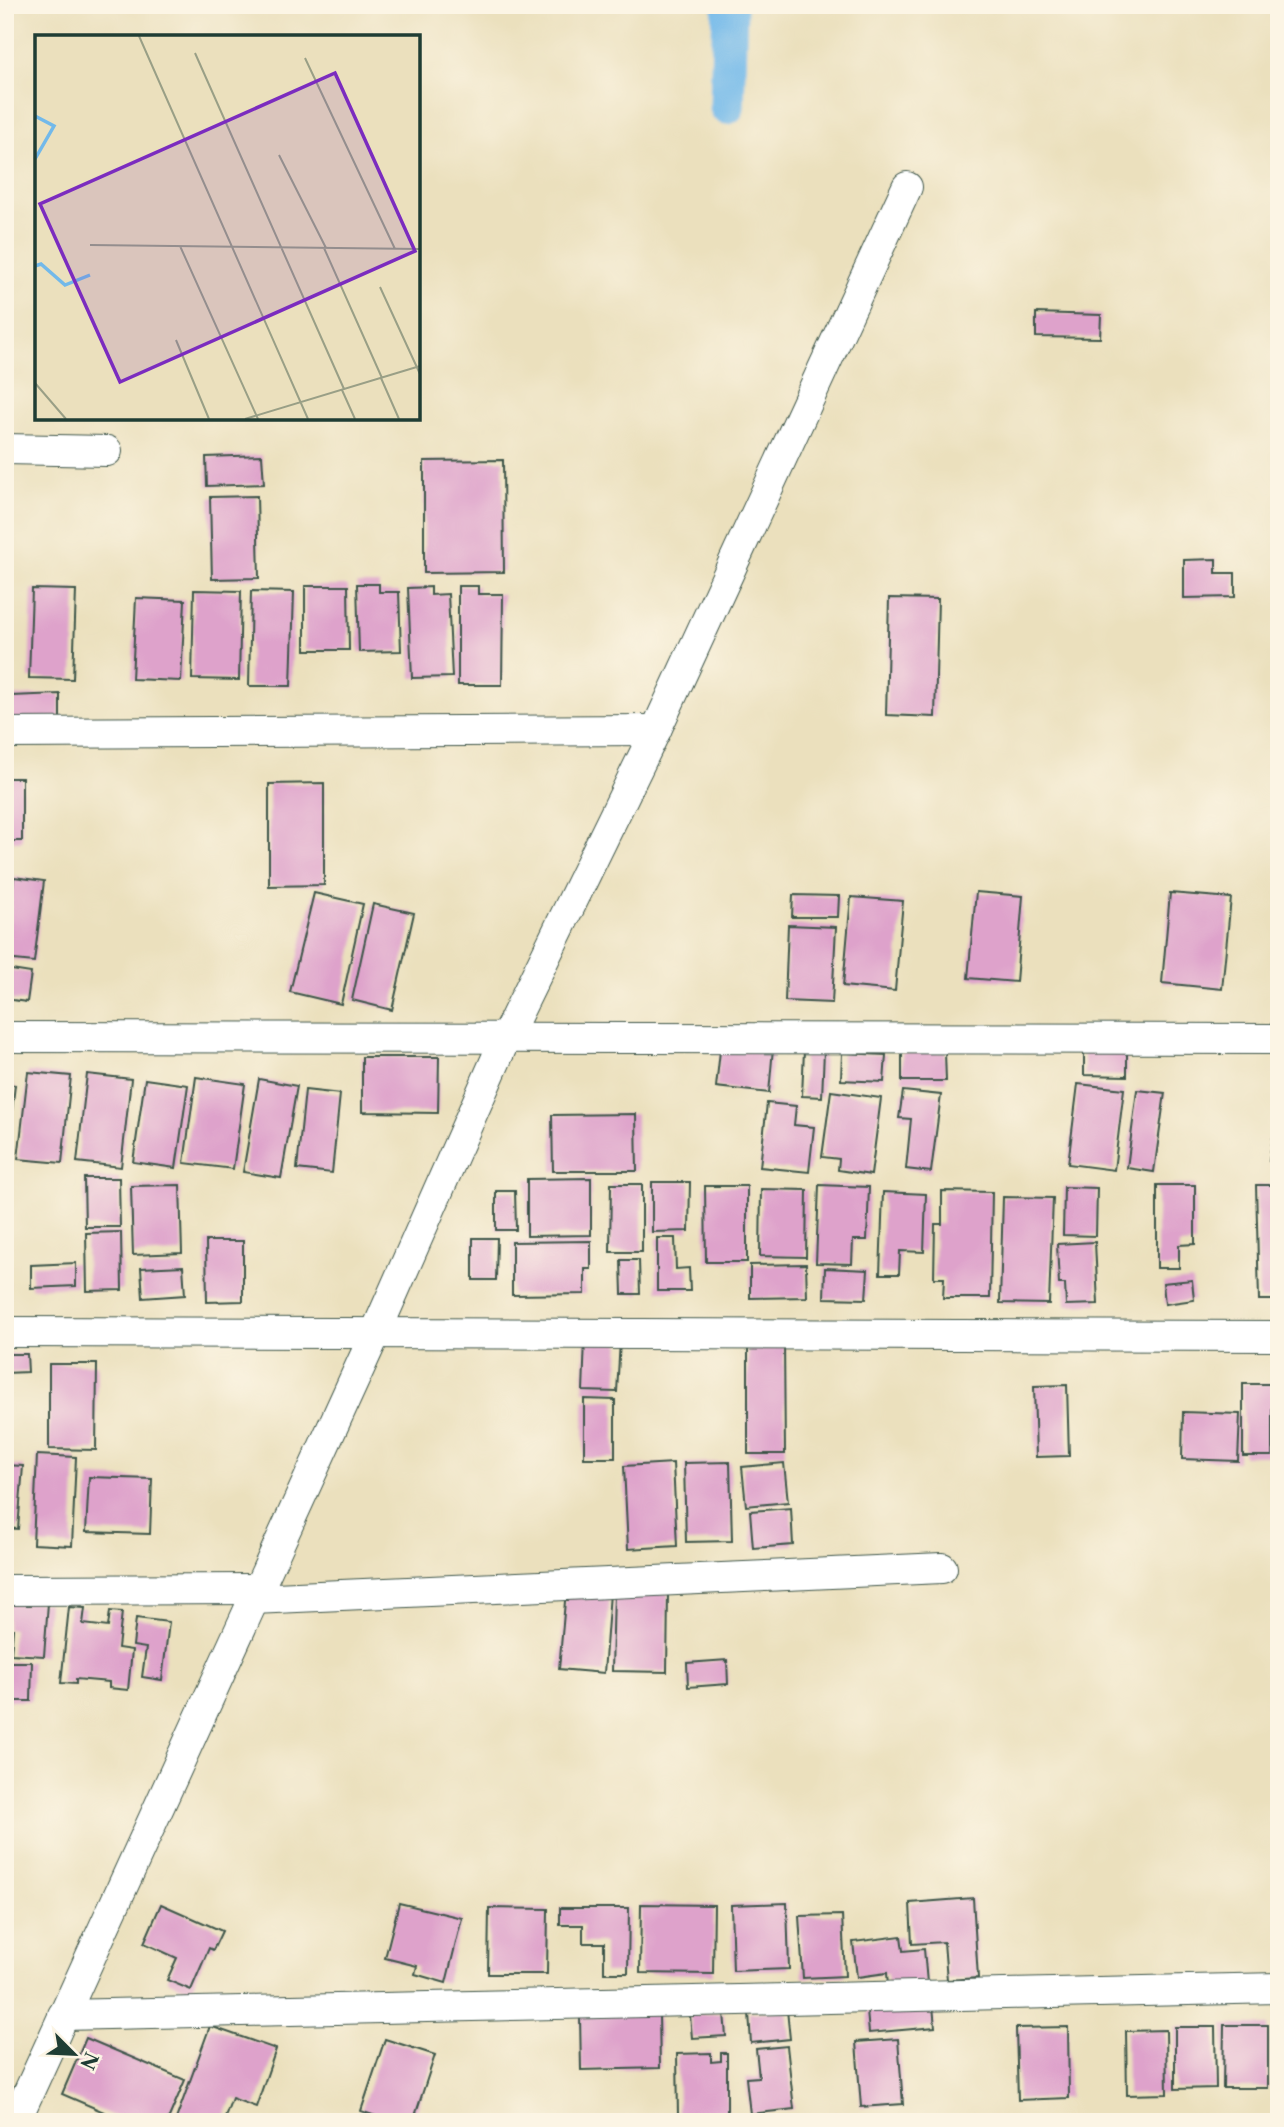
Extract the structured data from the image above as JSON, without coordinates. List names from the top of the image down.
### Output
{
  "north": "bottom right"
}
